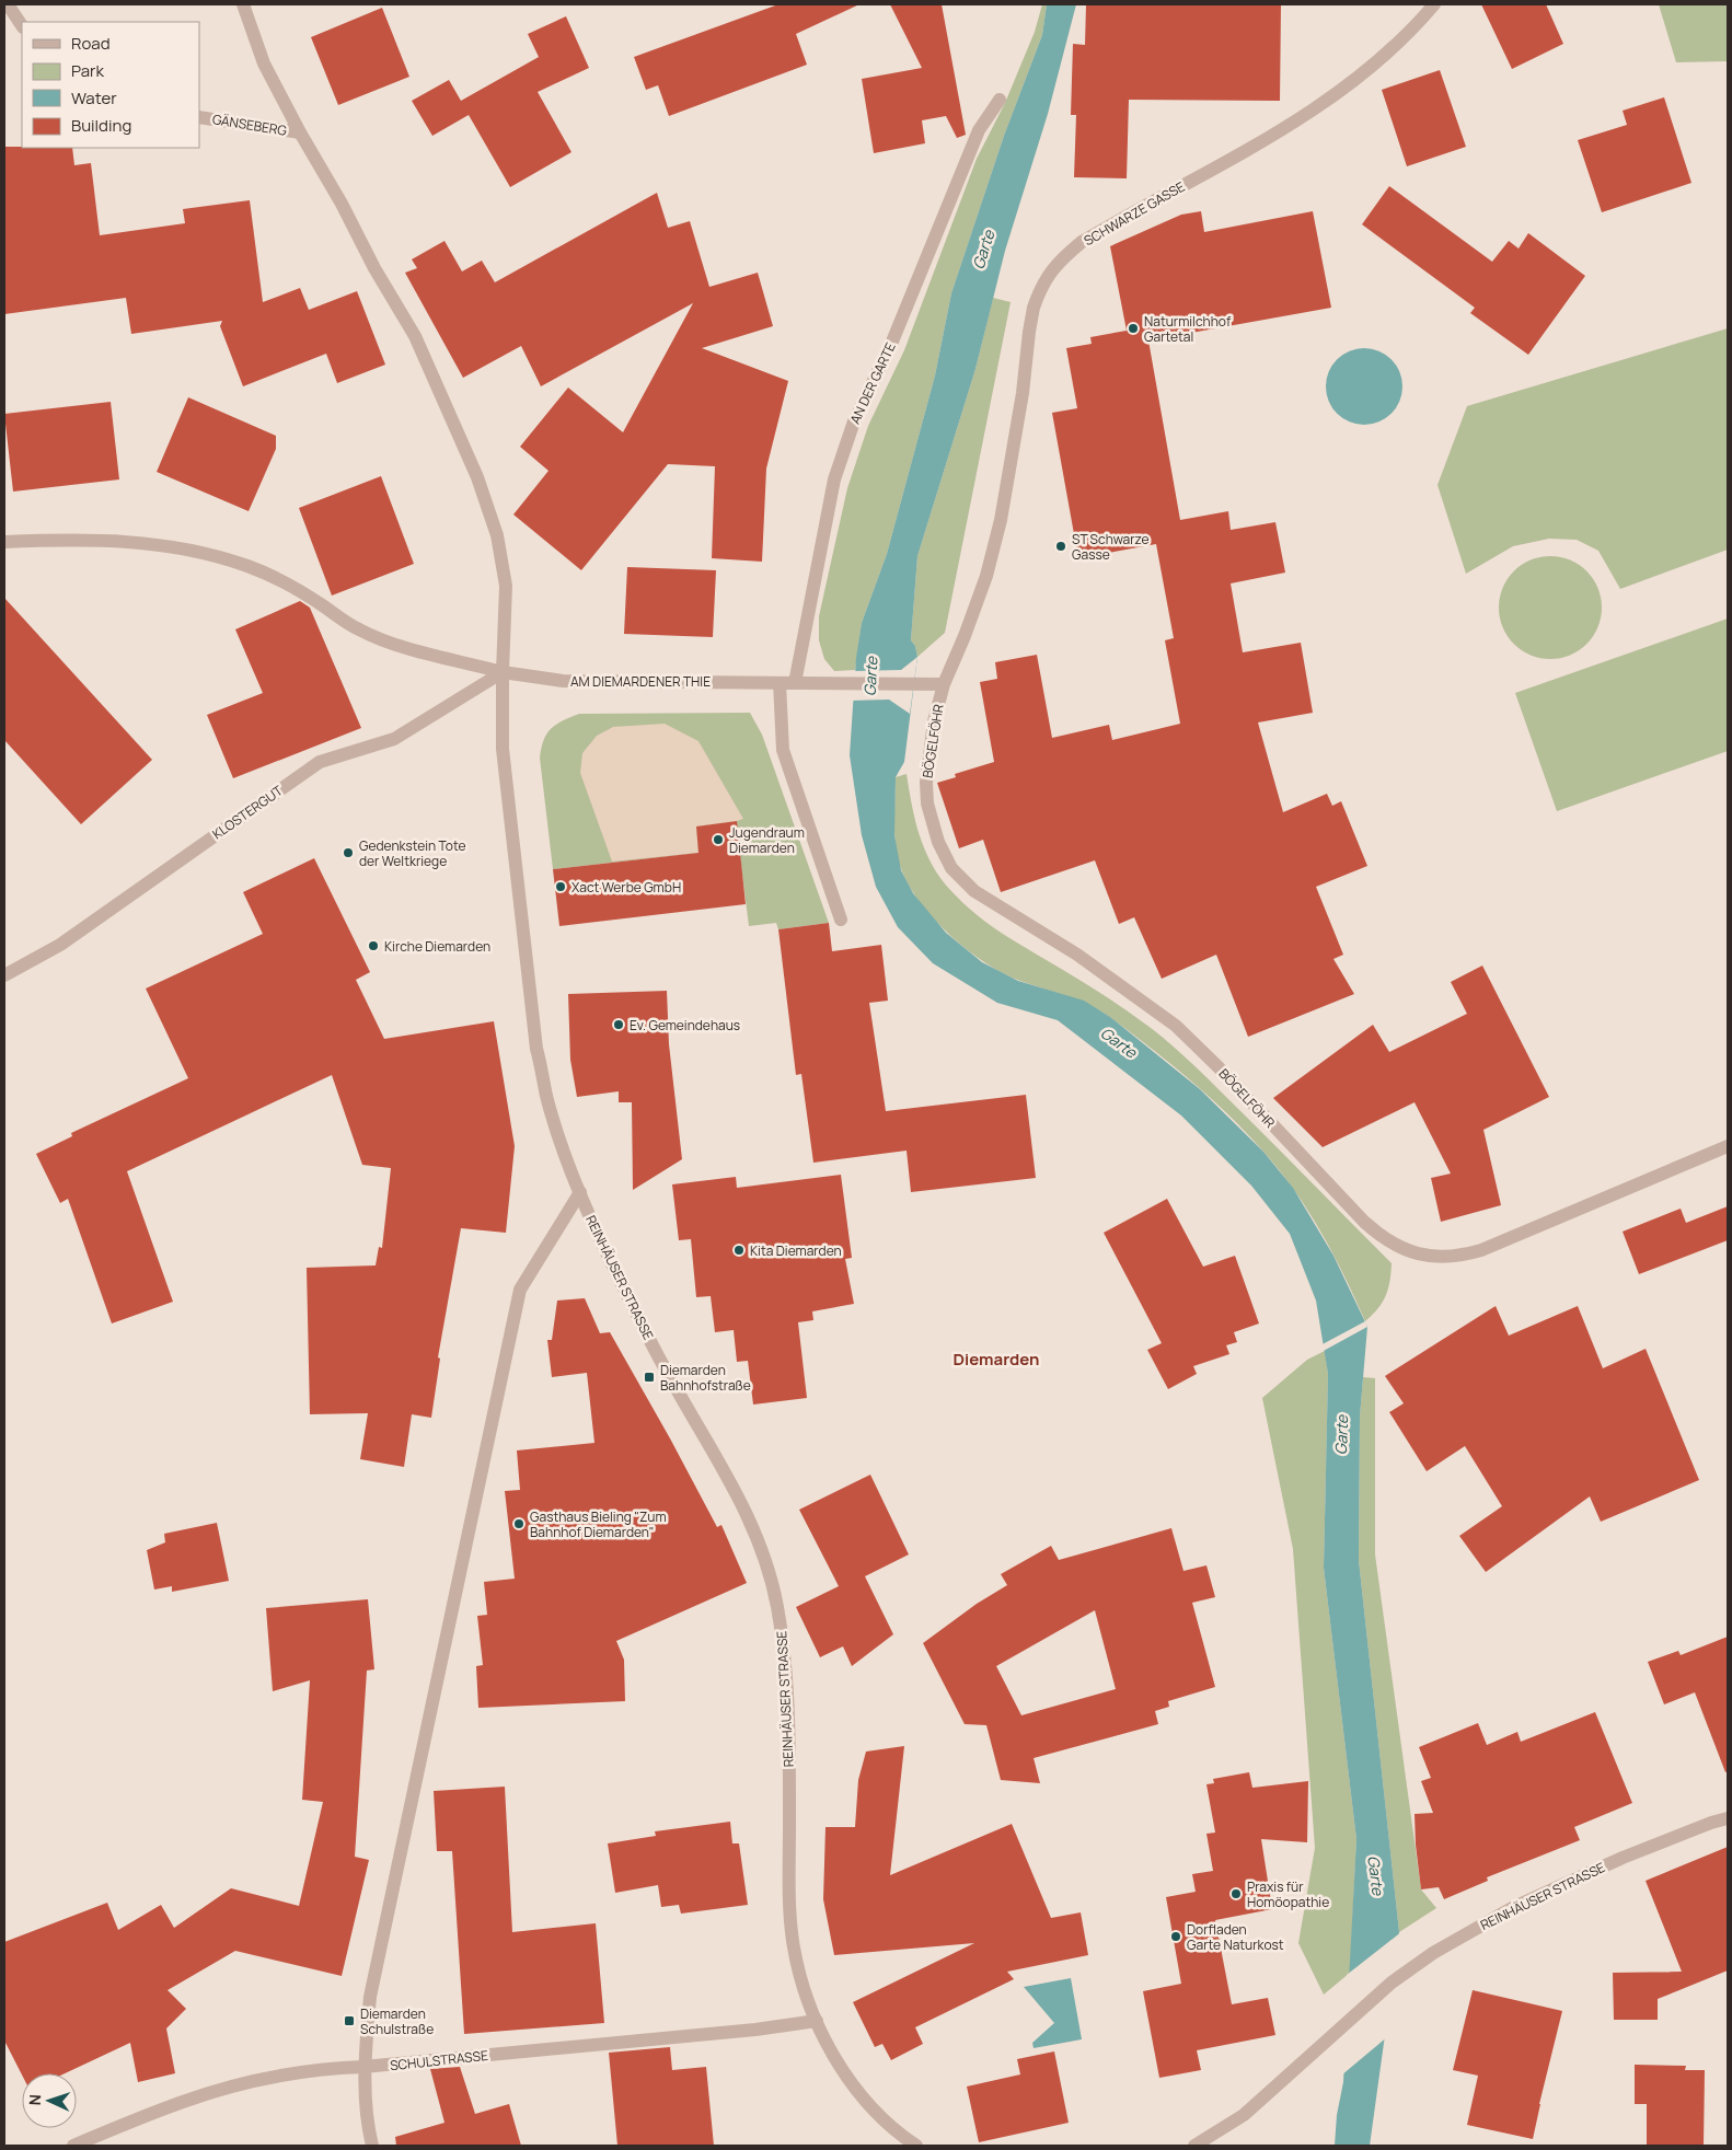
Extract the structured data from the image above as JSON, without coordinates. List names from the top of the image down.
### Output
{
  "streets": {
    "street": [
      "GÄNSEBERG",
      "SCHWARZE GASSE",
      "AN DER GARTE",
      "AM DIEMARDENER THIE",
      "BÖGELFÖHR",
      "KLOSTERGUT",
      "REINHÄUSER STRASSE",
      "SCHULSTRASSE"
    ]
  },
  "crossings": [
    ["GÄNSEBERG", "REINHÄUSER STRASSE"],
    ["SCHWARZE GASSE", "AM DIEMARDENER THIE"],
    ["SCHWARZE GASSE", "BÖGELFÖHR"],
    ["AN DER GARTE", "AM DIEMARDENER THIE"],
    ["AM DIEMARDENER THIE", "BÖGELFÖHR"],
    ["AM DIEMARDENER THIE", "KLOSTERGUT"],
    ["AM DIEMARDENER THIE", "REINHÄUSER STRASSE"],
    ["KLOSTERGUT", "REINHÄUSER STRASSE"],
    ["REINHÄUSER STRASSE", "SCHULSTRASSE"]
  ],
  "districts": ["Diemarden"],
  "water": ["Garte"],
  "places": {
    "other": [
      "Naturmilchhof Gartetal",
      "ST Schwarze Gasse",
      "Jugendraum Diemarden",
      "Gedenkstein Tote der Weltkriege",
      "Xact Werbe GmbH",
      "Kirche Diemarden",
      "Ev. Gemeindehaus",
      "Kita Diemarden",
      "Gasthaus Bieling \"Zum Bahnhof Diemarden\"",
      "Praxis für Homöopathie",
      "Dorfladen Garte Naturkost"
    ],
    "transit": ["Diemarden Bahnhofstraße", "Diemarden Schulstraße"]
  },
  "legend": [
    "Road",
    "Park",
    "Water",
    "Building"
  ],
  "north": "left"
}
